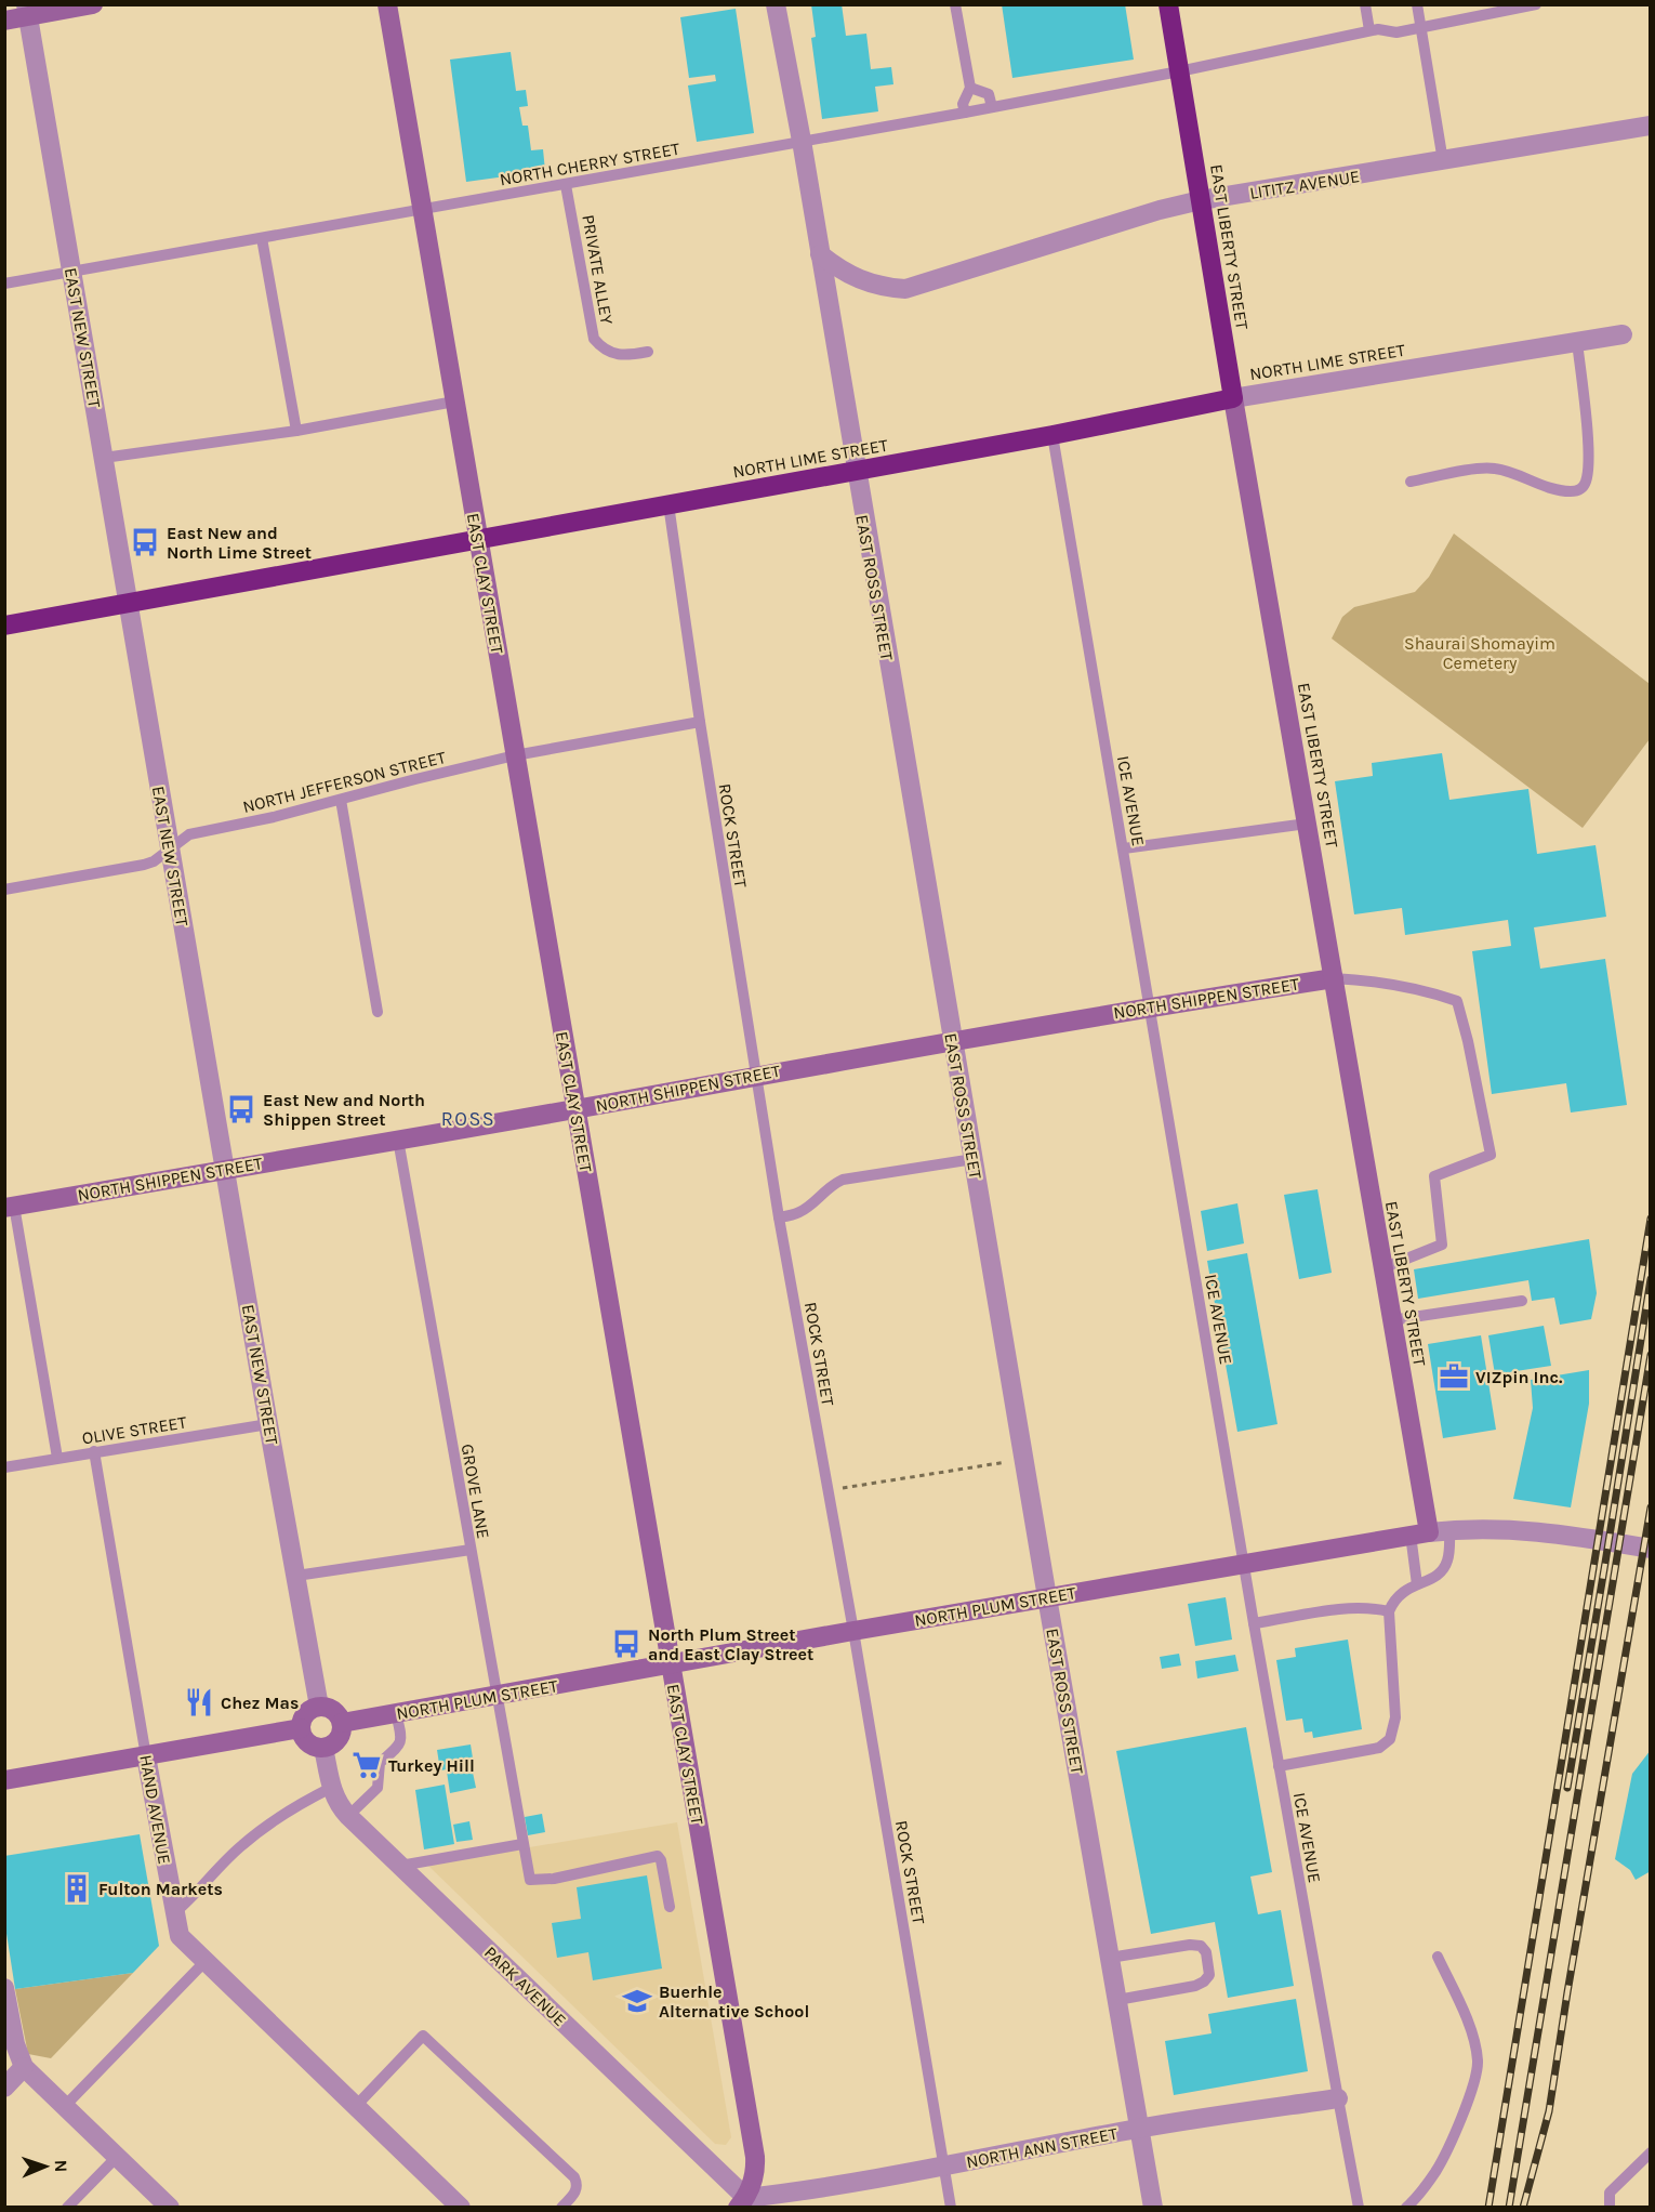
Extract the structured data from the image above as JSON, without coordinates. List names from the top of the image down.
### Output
{
  "streets": {
    "highway": ["EAST LIBERTY STREET", "NORTH LIME STREET"],
    "street": [
      "LITITZ AVENUE",
      "EAST NEW STREET",
      "EAST CLAY STREET",
      "EAST ROSS STREET",
      "NORTH SHIPPEN STREET",
      "NORTH PLUM STREET",
      "HAND AVENUE",
      "PARK AVENUE",
      "NORTH ANN STREET"
    ],
    "lane": [
      "NORTH CHERRY STREET",
      "PRIVATE ALLEY",
      "NORTH JEFFERSON STREET",
      "ICE AVENUE",
      "ROCK STREET",
      "OLIVE STREET",
      "GROVE LANE"
    ]
  },
  "crossings": [
    ["NORTH CHERRY STREET", "EAST LIBERTY STREET"],
    ["NORTH CHERRY STREET", "PRIVATE ALLEY"],
    ["NORTH CHERRY STREET", "EAST NEW STREET"],
    ["NORTH CHERRY STREET", "EAST CLAY STREET"],
    ["NORTH CHERRY STREET", "EAST ROSS STREET"],
    ["LITITZ AVENUE", "EAST LIBERTY STREET"],
    ["LITITZ AVENUE", "EAST ROSS STREET"],
    ["EAST LIBERTY STREET", "NORTH LIME STREET"],
    ["EAST LIBERTY STREET", "NORTH SHIPPEN STREET"],
    ["EAST LIBERTY STREET", "NORTH PLUM STREET"],
    ["EAST NEW STREET", "NORTH LIME STREET"],
    ["EAST NEW STREET", "NORTH JEFFERSON STREET"],
    ["EAST NEW STREET", "NORTH SHIPPEN STREET"],
    ["EAST NEW STREET", "OLIVE STREET"],
    ["EAST NEW STREET", "NORTH PLUM STREET"],
    ["EAST NEW STREET", "PARK AVENUE"],
    ["NORTH LIME STREET", "EAST CLAY STREET"],
    ["NORTH LIME STREET", "EAST ROSS STREET"],
    ["NORTH LIME STREET", "ICE AVENUE"],
    ["NORTH LIME STREET", "ROCK STREET"],
    ["EAST CLAY STREET", "NORTH JEFFERSON STREET"],
    ["EAST CLAY STREET", "NORTH SHIPPEN STREET"],
    ["EAST CLAY STREET", "NORTH PLUM STREET"],
    ["EAST CLAY STREET", "PARK AVENUE"],
    ["EAST CLAY STREET", "NORTH ANN STREET"],
    ["EAST ROSS STREET", "NORTH SHIPPEN STREET"],
    ["EAST ROSS STREET", "NORTH PLUM STREET"],
    ["EAST ROSS STREET", "NORTH ANN STREET"],
    ["NORTH JEFFERSON STREET", "ROCK STREET"],
    ["ICE AVENUE", "NORTH SHIPPEN STREET"],
    ["ICE AVENUE", "NORTH PLUM STREET"],
    ["ICE AVENUE", "NORTH ANN STREET"],
    ["ROCK STREET", "NORTH SHIPPEN STREET"],
    ["ROCK STREET", "NORTH PLUM STREET"],
    ["ROCK STREET", "NORTH ANN STREET"],
    ["NORTH SHIPPEN STREET", "GROVE LANE"],
    ["OLIVE STREET", "HAND AVENUE"],
    ["GROVE LANE", "NORTH PLUM STREET"],
    ["NORTH PLUM STREET", "PARK AVENUE"],
    ["PARK AVENUE", "NORTH ANN STREET"]
  ],
  "districts": ["ROSS"],
  "parks": ["Shaurai Shomayim Cemetery"],
  "places": {
    "bus stop": ["East New and North Lime Street", "East New and North Shippen Street", "North Plum Street and East Clay Street"],
    "office": ["VIZpin Inc."],
    "restaurant": ["Chez Mas"],
    "supermarket": ["Turkey Hill"],
    "building": ["Fulton Markets"],
    "school or university": ["Buerhle Alternative School"]
  },
  "north": "right"
}
